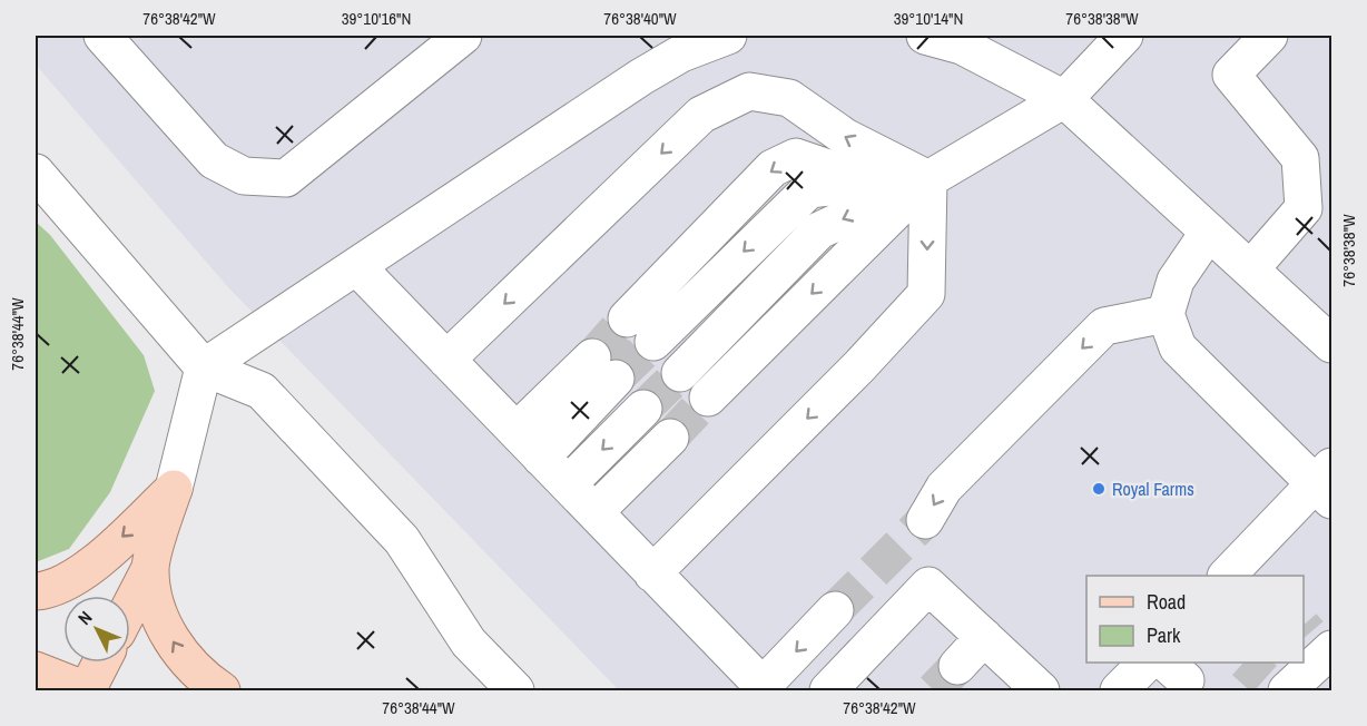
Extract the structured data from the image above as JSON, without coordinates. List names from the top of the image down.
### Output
{
  "places": ["Royal Farms"],
  "legend": ["Road", "Park"],
  "north": "top left",
  "coordinates": [
    "76°38'42\"W",
    "39°10'16\"N",
    "76°38'40\"W",
    "39°10'14\"N",
    "76°38'38\"W",
    "76°38'44\"W"
  ]
}
